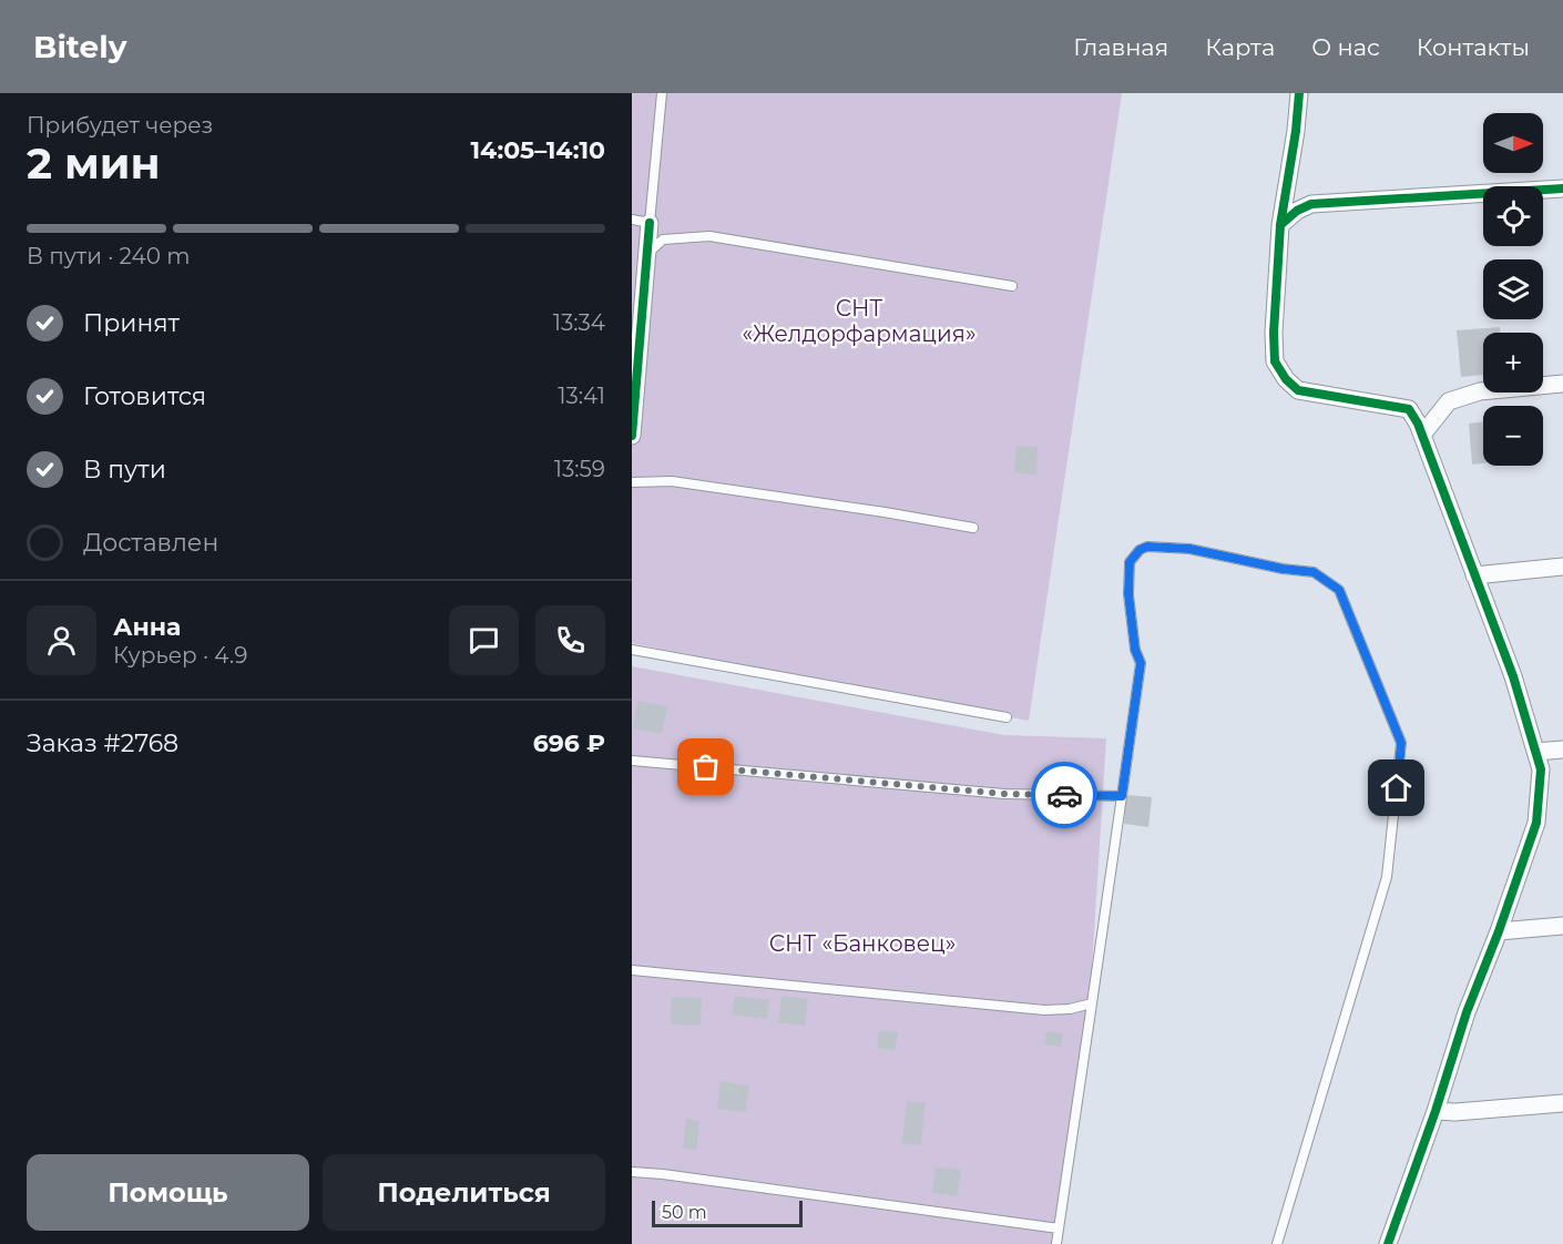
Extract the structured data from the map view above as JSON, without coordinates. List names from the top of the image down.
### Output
{
  "parks": ["СНТ «Желдорфармация»", "СНТ «Банковец»"],
  "scale_bar": "50 m",
  "north": "right",
  "page": {
    "header": "Bitely",
    "nav": [
      "Главная",
      "Карта",
      "О нас",
      "Контакты"
    ],
    "heading": ["2 мин", "Прибудет через", "14:05–14:10"],
    "panel": [
      "Анна",
      "Курьер · 4.9",
      "Заказ #2768",
      "696 ₽"
    ],
    "map_buttons": ["+", "−"],
    "bar": "В пути · 240 m",
    "list": [
      ["Принят", "13:34"],
      ["Готовится", "13:41"],
      ["В пути", "13:59"],
      "Доставлен"
    ],
    "buttons": ["Помощь", "Поделиться"],
    "scale": "50 m"
  }
}
